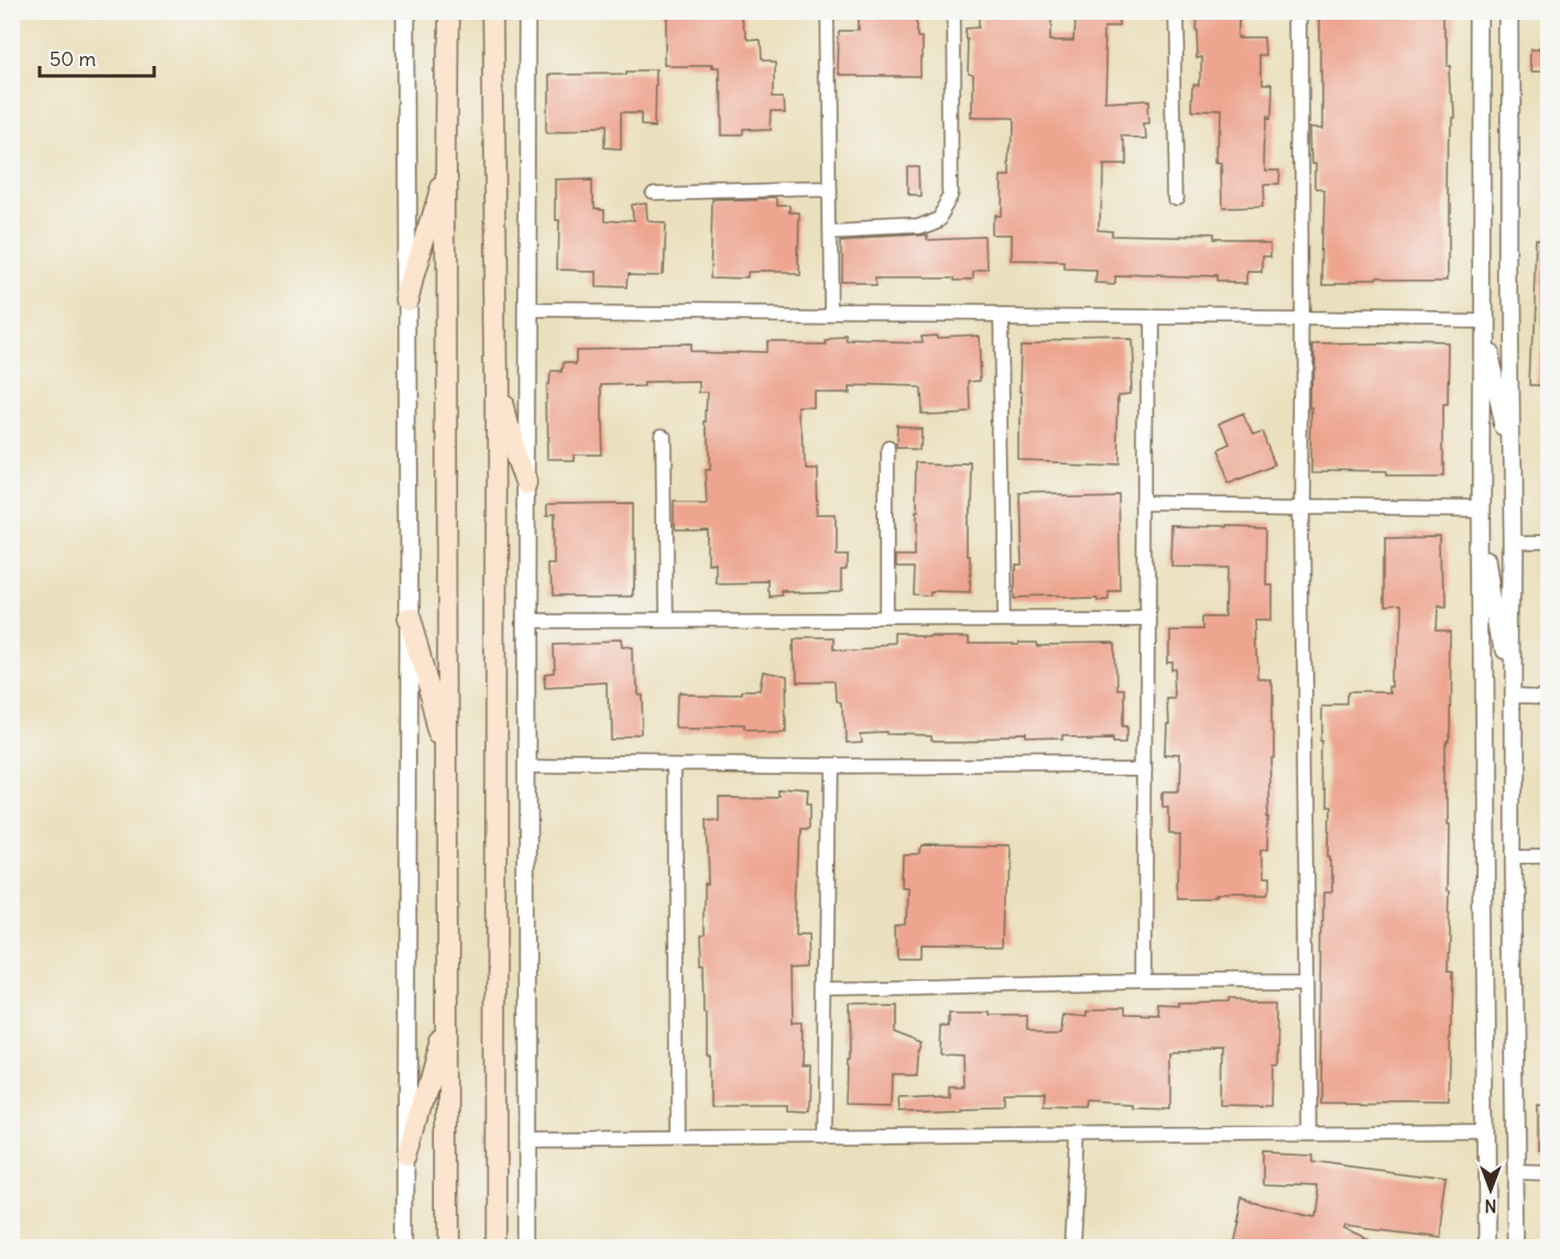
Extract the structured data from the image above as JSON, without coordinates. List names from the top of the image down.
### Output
{
  "scale_bar": "50 m",
  "north": "bottom"
}
